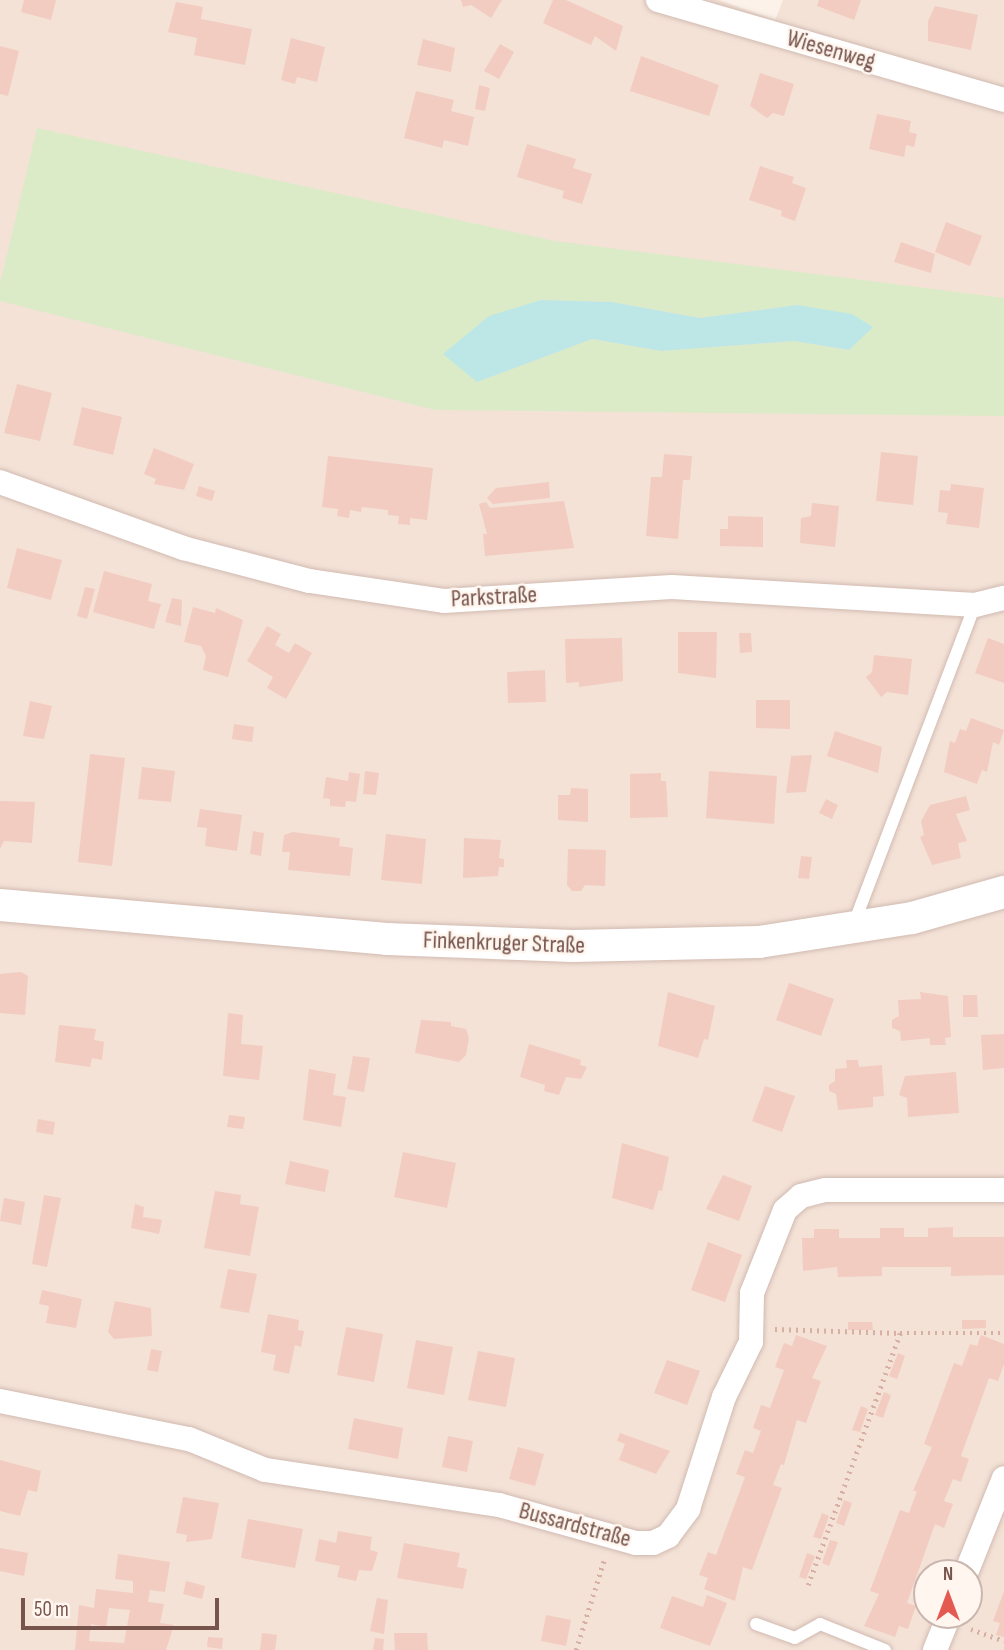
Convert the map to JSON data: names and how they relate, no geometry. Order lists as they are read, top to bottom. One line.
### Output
{"streets":{"street":["Wiesenweg","Parkstraße","Finkenkruger Straße","Bussardstraße"]},"scale_bar":"50 m","north":"top"}
